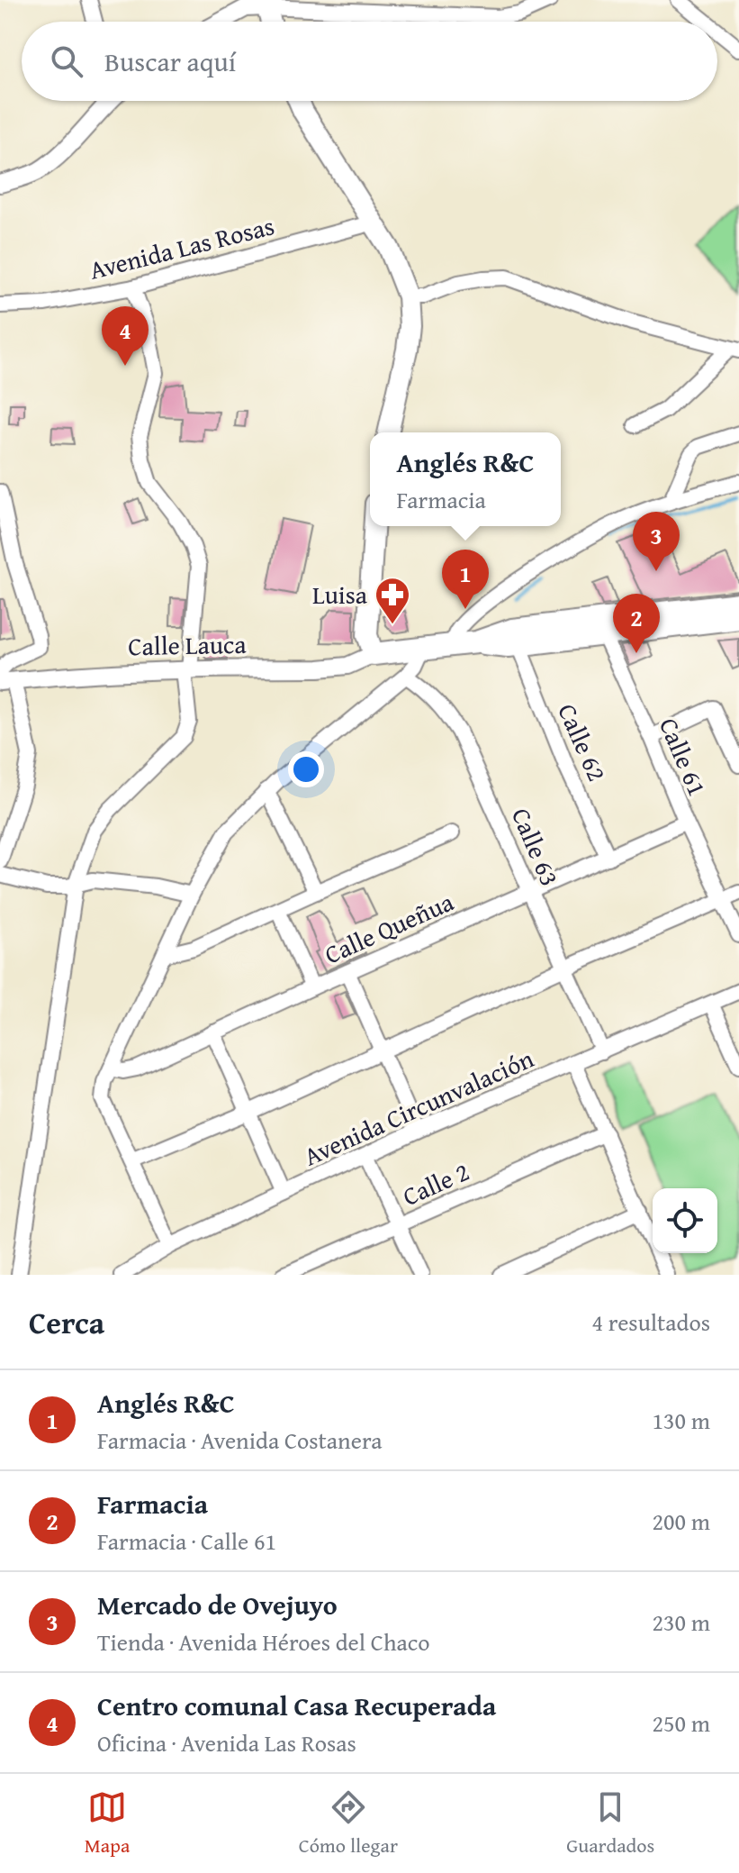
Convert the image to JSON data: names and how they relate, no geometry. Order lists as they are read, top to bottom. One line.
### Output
{"streets":{"street":["Avenida Las Rosas","Calle Lauca","Calle 62","Calle 61","Calle 63","Calle Queñua","Avenida Circunvalación","Calle 2"]},"crossings":[["Calle 62","Calle Queñua"],["Calle 61","Calle Queñua"],["Calle 63","Calle Queñua"],["Calle 63","Avenida Circunvalación"]],"places":{"pharmacy":["Luisa"]},"page":{"search":"Buscar aquí","pins":["4","3","1","2"],"popup":["Anglés R&C","Farmacia"],"heading":["Cerca","4 resultados"],"list":[{"mark":"1","name":"Anglés R&C","note":"Farmacia · Avenida Costanera","value":"130 m"},{"mark":"2","name":"Farmacia","note":"Farmacia · Calle 61","value":"200 m"},{"mark":"3","name":"Mercado de Ovejuyo","note":"Tienda · Avenida Héroes del Chaco","value":"230 m"},{"mark":"4","name":"Centro comunal Casa Recuperada","note":"Oficina · Avenida Las Rosas","value":"250 m"}],"nav":["Mapa","Cómo llegar","Guardados"]}}
